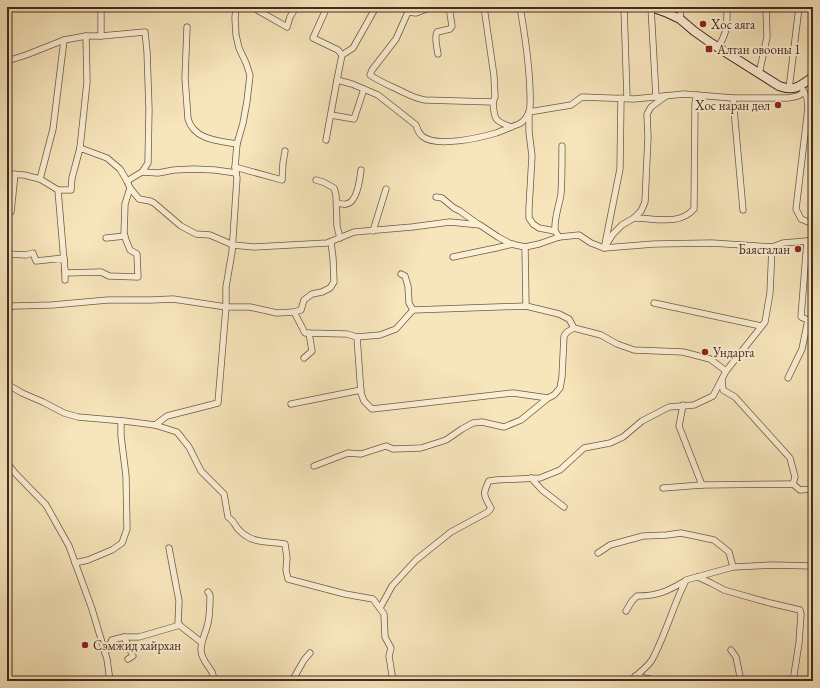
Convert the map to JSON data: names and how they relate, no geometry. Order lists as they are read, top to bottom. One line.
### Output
{"places":{"other":["Хос аяга","Хос наран дөл","Баясгалан","Ундарга","Сэмжид хайрхан"],"transit":["Алтан овооны 1"]}}
